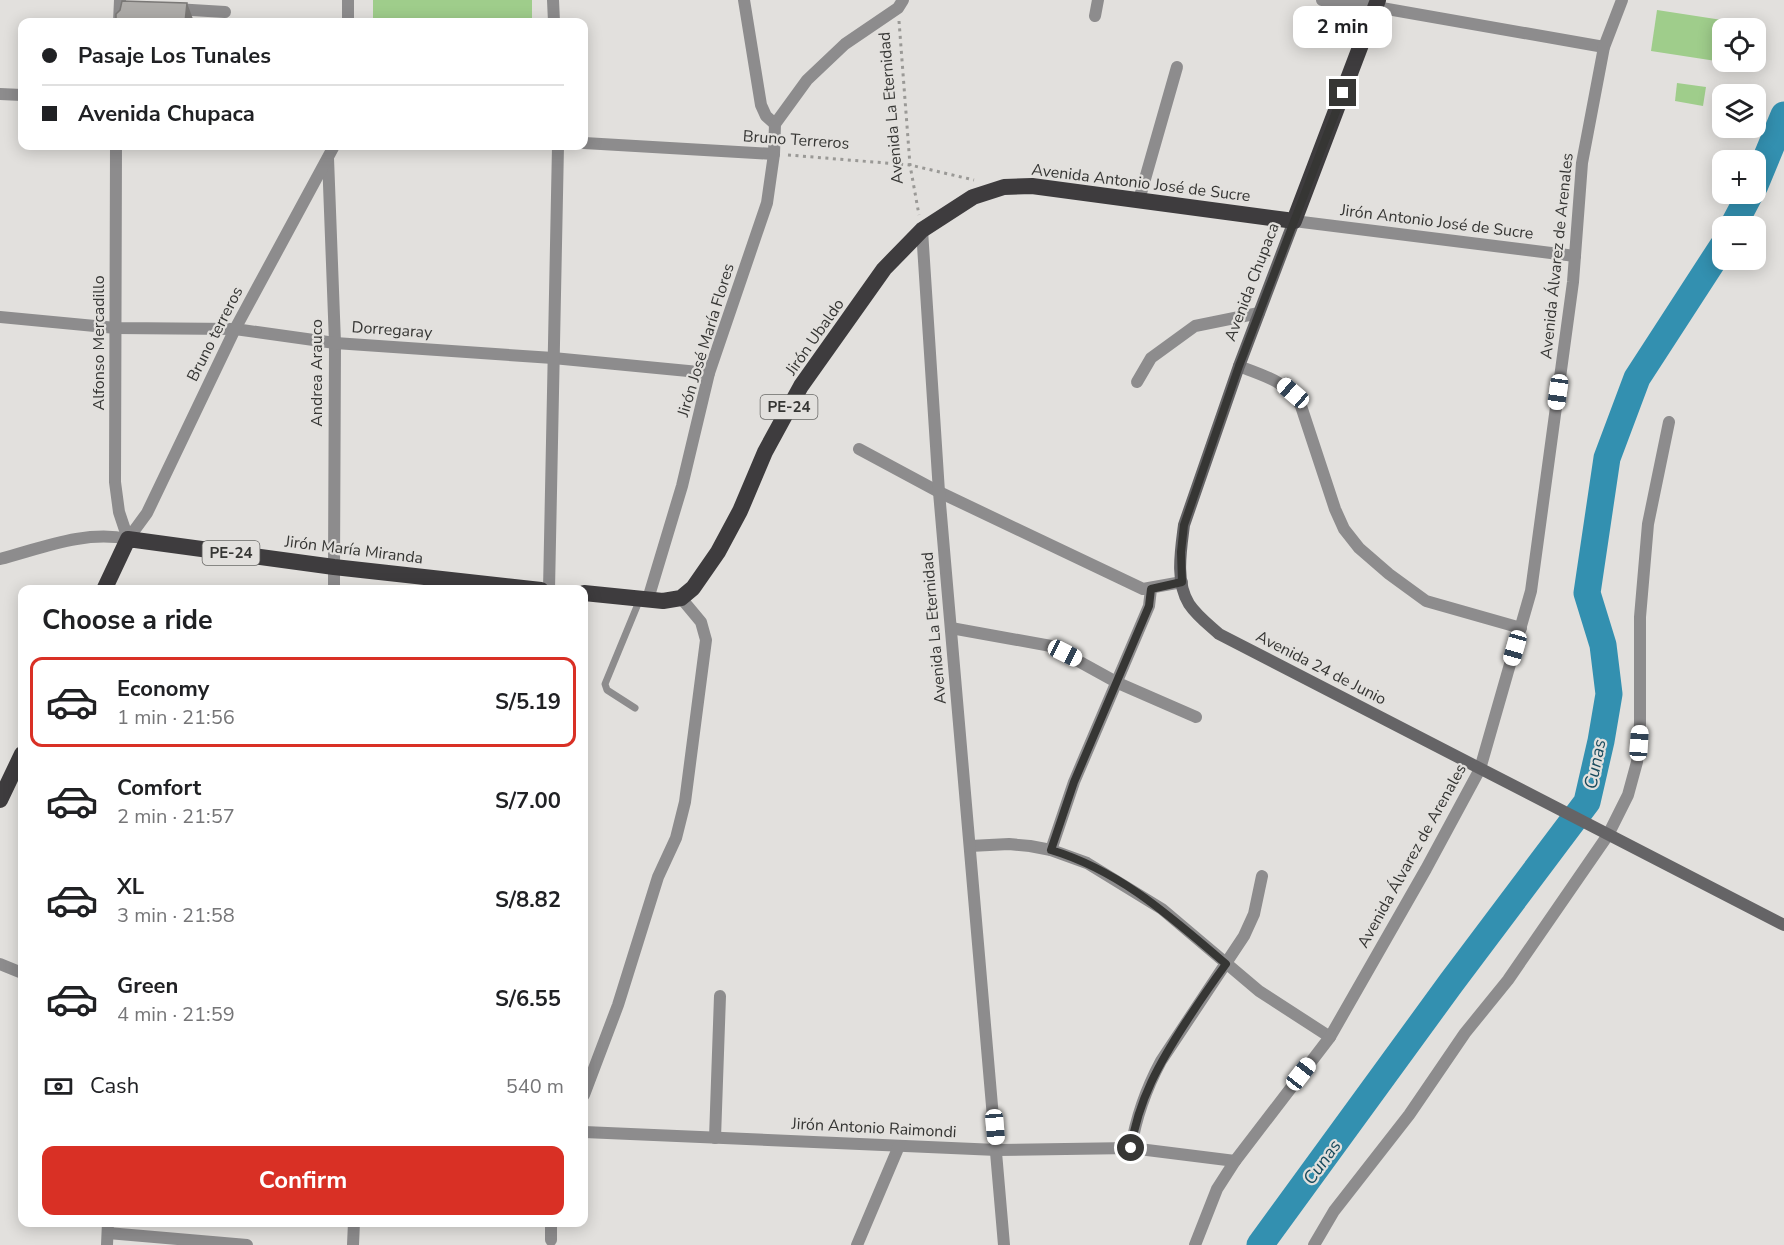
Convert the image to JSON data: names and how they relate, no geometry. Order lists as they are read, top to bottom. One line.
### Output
{"streets":{"highway":["Avenida Antonio José de Sucre","Avenida Chupaca","Jirón Ubaldo","PE-24","Jirón María Miranda"],"main road":["Avenida 24 de Junio"],"street":["Avenida La Eternidad","Bruno Terreros","Jirón Antonio José de Sucre","Avenida Álvarez de Arenales","Dorregaray","Bruno terreros","Jirón José María Flores","Alfonso Mercadillo","Andrea Arauco","Jirón Antonio Raimondi"]},"crossings":[["Avenida La Eternidad","Bruno Terreros"],["Avenida La Eternidad","Avenida Antonio José de Sucre"],["Avenida La Eternidad","Jirón Ubaldo"],["Avenida La Eternidad","Jirón Antonio Raimondi"],["Bruno Terreros","Avenida Antonio José de Sucre"],["Bruno Terreros","Jirón José María Flores"],["Avenida Antonio José de Sucre","Jirón Antonio José de Sucre"],["Avenida Antonio José de Sucre","Avenida Chupaca"],["Avenida Antonio José de Sucre","Jirón Ubaldo"],["Jirón Antonio José de Sucre","Avenida Álvarez de Arenales"],["Jirón Antonio José de Sucre","Avenida Chupaca"],["Avenida Álvarez de Arenales","Avenida 24 de Junio"],["Avenida Álvarez de Arenales","Jirón Antonio Raimondi"],["Avenida Chupaca","Avenida 24 de Junio"],["Dorregaray","Bruno terreros"],["Dorregaray","Jirón José María Flores"],["Dorregaray","Alfonso Mercadillo"],["Dorregaray","Andrea Arauco"],["Bruno terreros","Alfonso Mercadillo"],["Bruno terreros","Andrea Arauco"],["Bruno terreros","Jirón María Miranda"],["Alfonso Mercadillo","Jirón María Miranda"],["Andrea Arauco","Jirón María Miranda"]],"water":["Cunas"],"page":{"bubble":"2 min","map_buttons":["+","−"],"banner":["Pasaje Los Tunales","Avenida Chupaca"],"heading":"Choose a ride","list":[{"name":"Economy","note":"1 min · 21:56","value":"S/5.19"},{"name":"Comfort","note":"2 min · 21:57","value":"S/7.00"},{"name":"XL","note":"3 min · 21:58","value":"S/8.82"},{"name":"Green","note":"4 min · 21:59","value":"S/6.55"}],"pay":["Cash","540 m"],"buttons":"Confirm"}}
